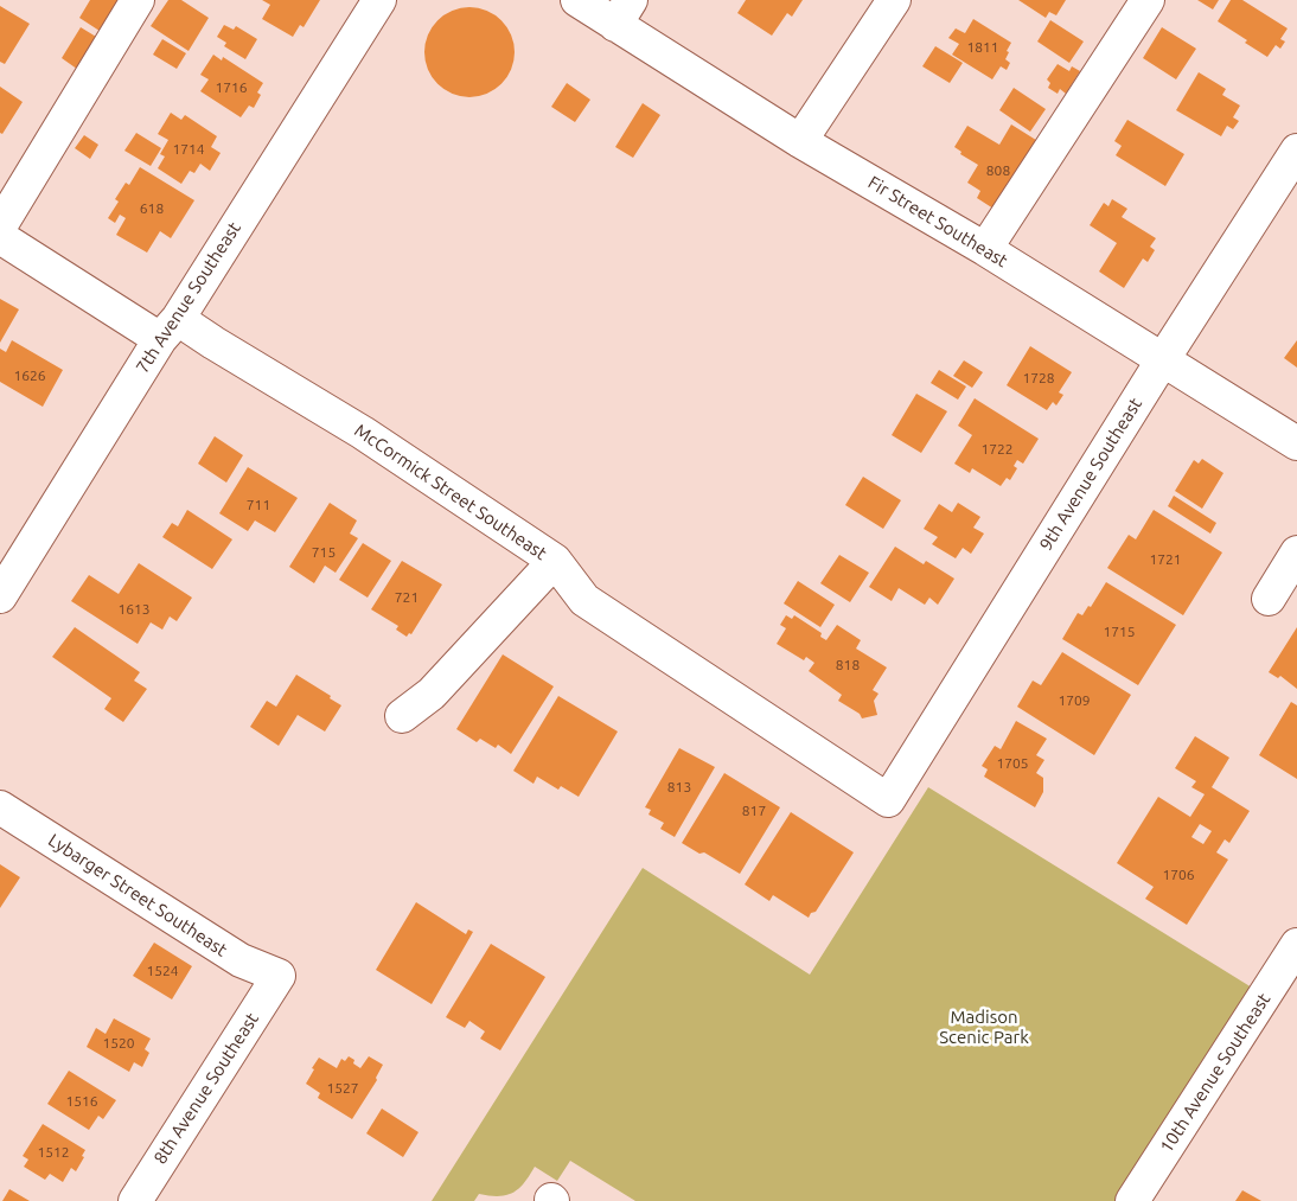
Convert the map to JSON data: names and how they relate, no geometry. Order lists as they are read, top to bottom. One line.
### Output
{"streets":{"street":["Fir Street Southeast","7th Avenue Southeast","9th Avenue Southeast","McCormick Street Southeast","Lybarger Street Southeast","10th Avenue Southeast","8th Avenue Southeast"]},"crossings":[["Fir Street Southeast","9th Avenue Southeast"],["7th Avenue Southeast","McCormick Street Southeast"],["9th Avenue Southeast","McCormick Street Southeast"],["Lybarger Street Southeast","8th Avenue Southeast"]],"parks":["Madison Scenic Park"],"house_numbers":["1811","1716","1714","808","618","1626","1728","1722","711","715","1721","721","1613","1715","818","1709","1705","813","817","1706","1524","1520","1527","1516","1512"]}
